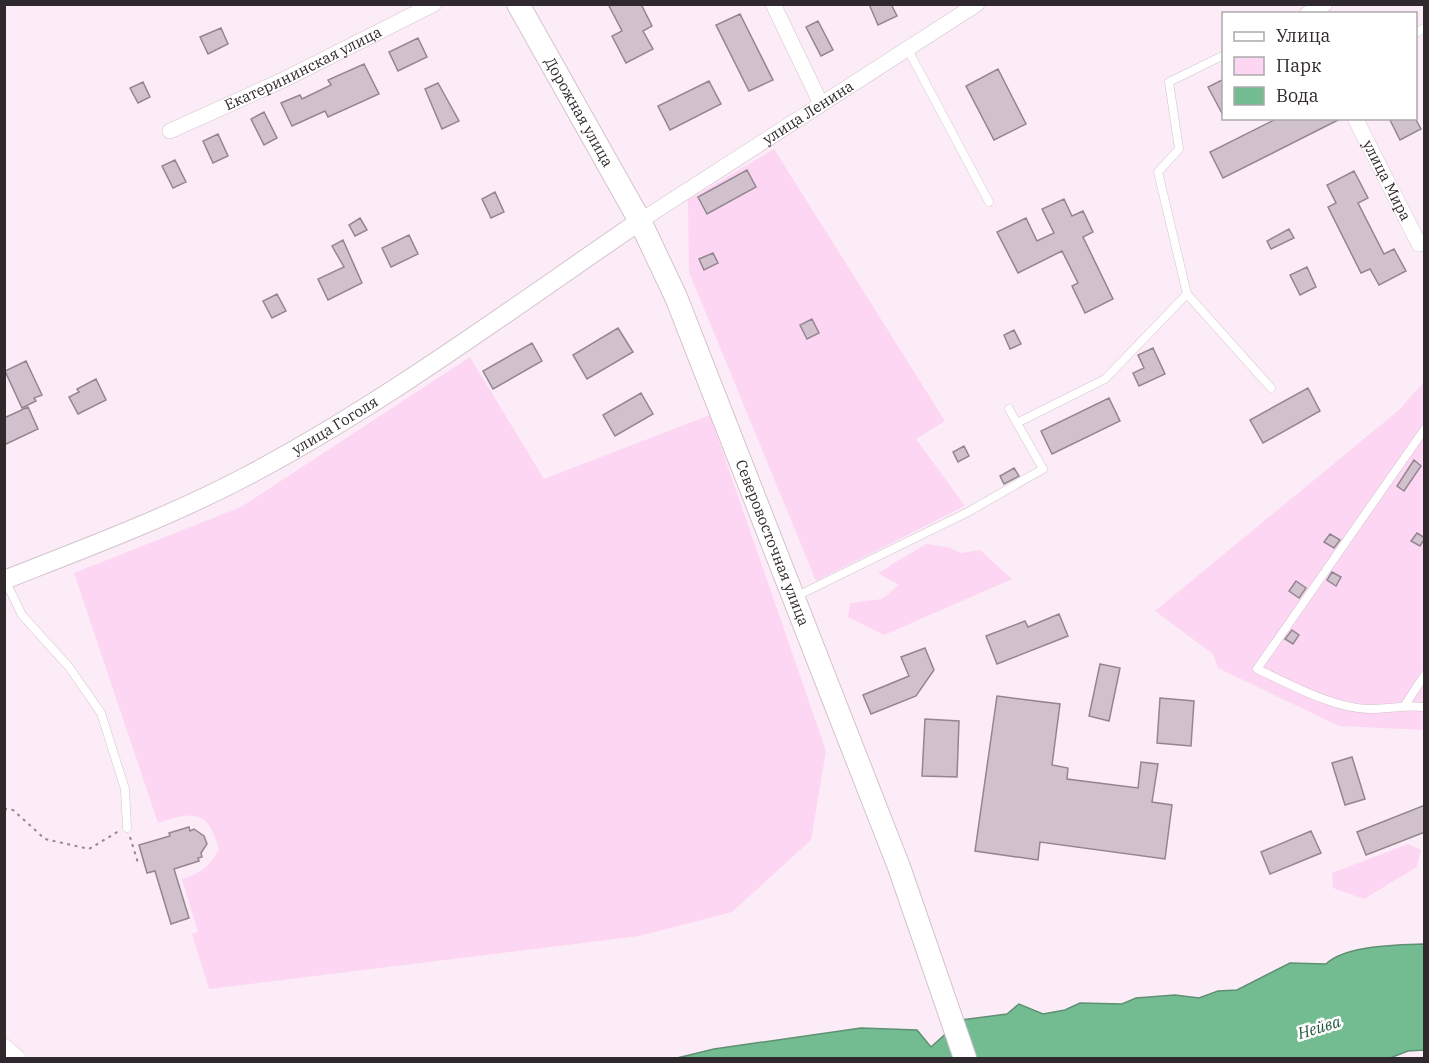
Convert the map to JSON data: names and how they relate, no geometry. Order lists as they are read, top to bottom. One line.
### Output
{"streets":{"main road":["Дорожная улица","Северовосточная улица"],"street":["Екатерининская улица","улица Ленина","улица Мира","улица Гоголя"]},"crossings":[["улица Ленина","Дорожная улица"],["улица Ленина","улица Гоголя"],["улица Ленина","Северовосточная улица"],["Дорожная улица","улица Гоголя"],["Дорожная улица","Северовосточная улица"],["улица Гоголя","Северовосточная улица"]],"water":["Нейва"],"legend":["Улица","Парк","Вода"]}
